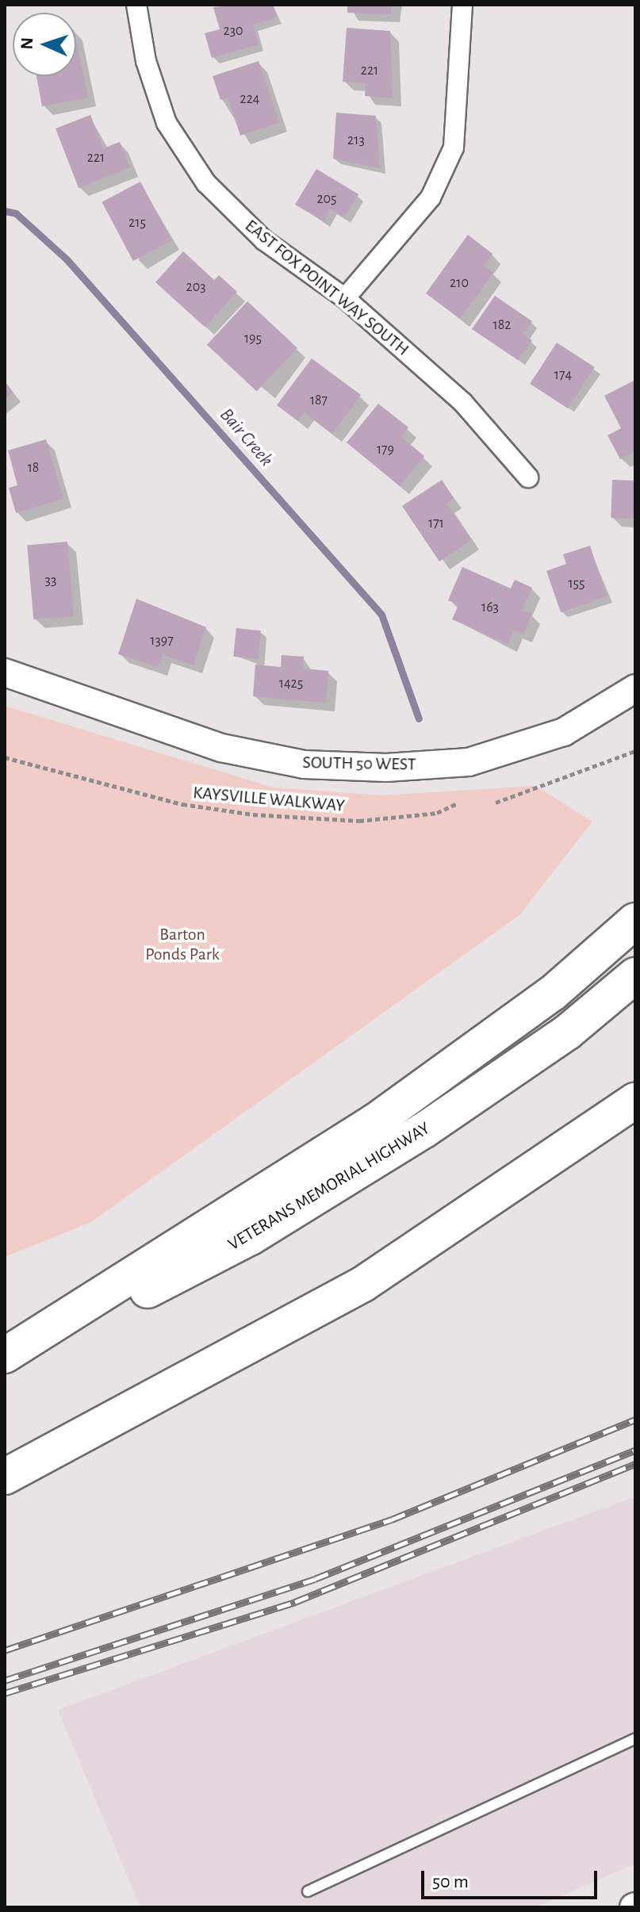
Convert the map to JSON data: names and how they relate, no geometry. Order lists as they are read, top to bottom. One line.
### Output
{"streets":{"highway":["VETERANS MEMORIAL HIGHWAY"],"street":["EAST FOX POINT WAY SOUTH","SOUTH 50 WEST"],"path":["KAYSVILLE WALKWAY"]},"water":["Bair Creek"],"parks":["Barton Ponds Park"],"house_numbers":["230","221","224","213","221","205","215","210","203","182","195","174","187","179","18","171","33","155","163","1397","1425"],"scale_bar":"50 m","north":"left"}
